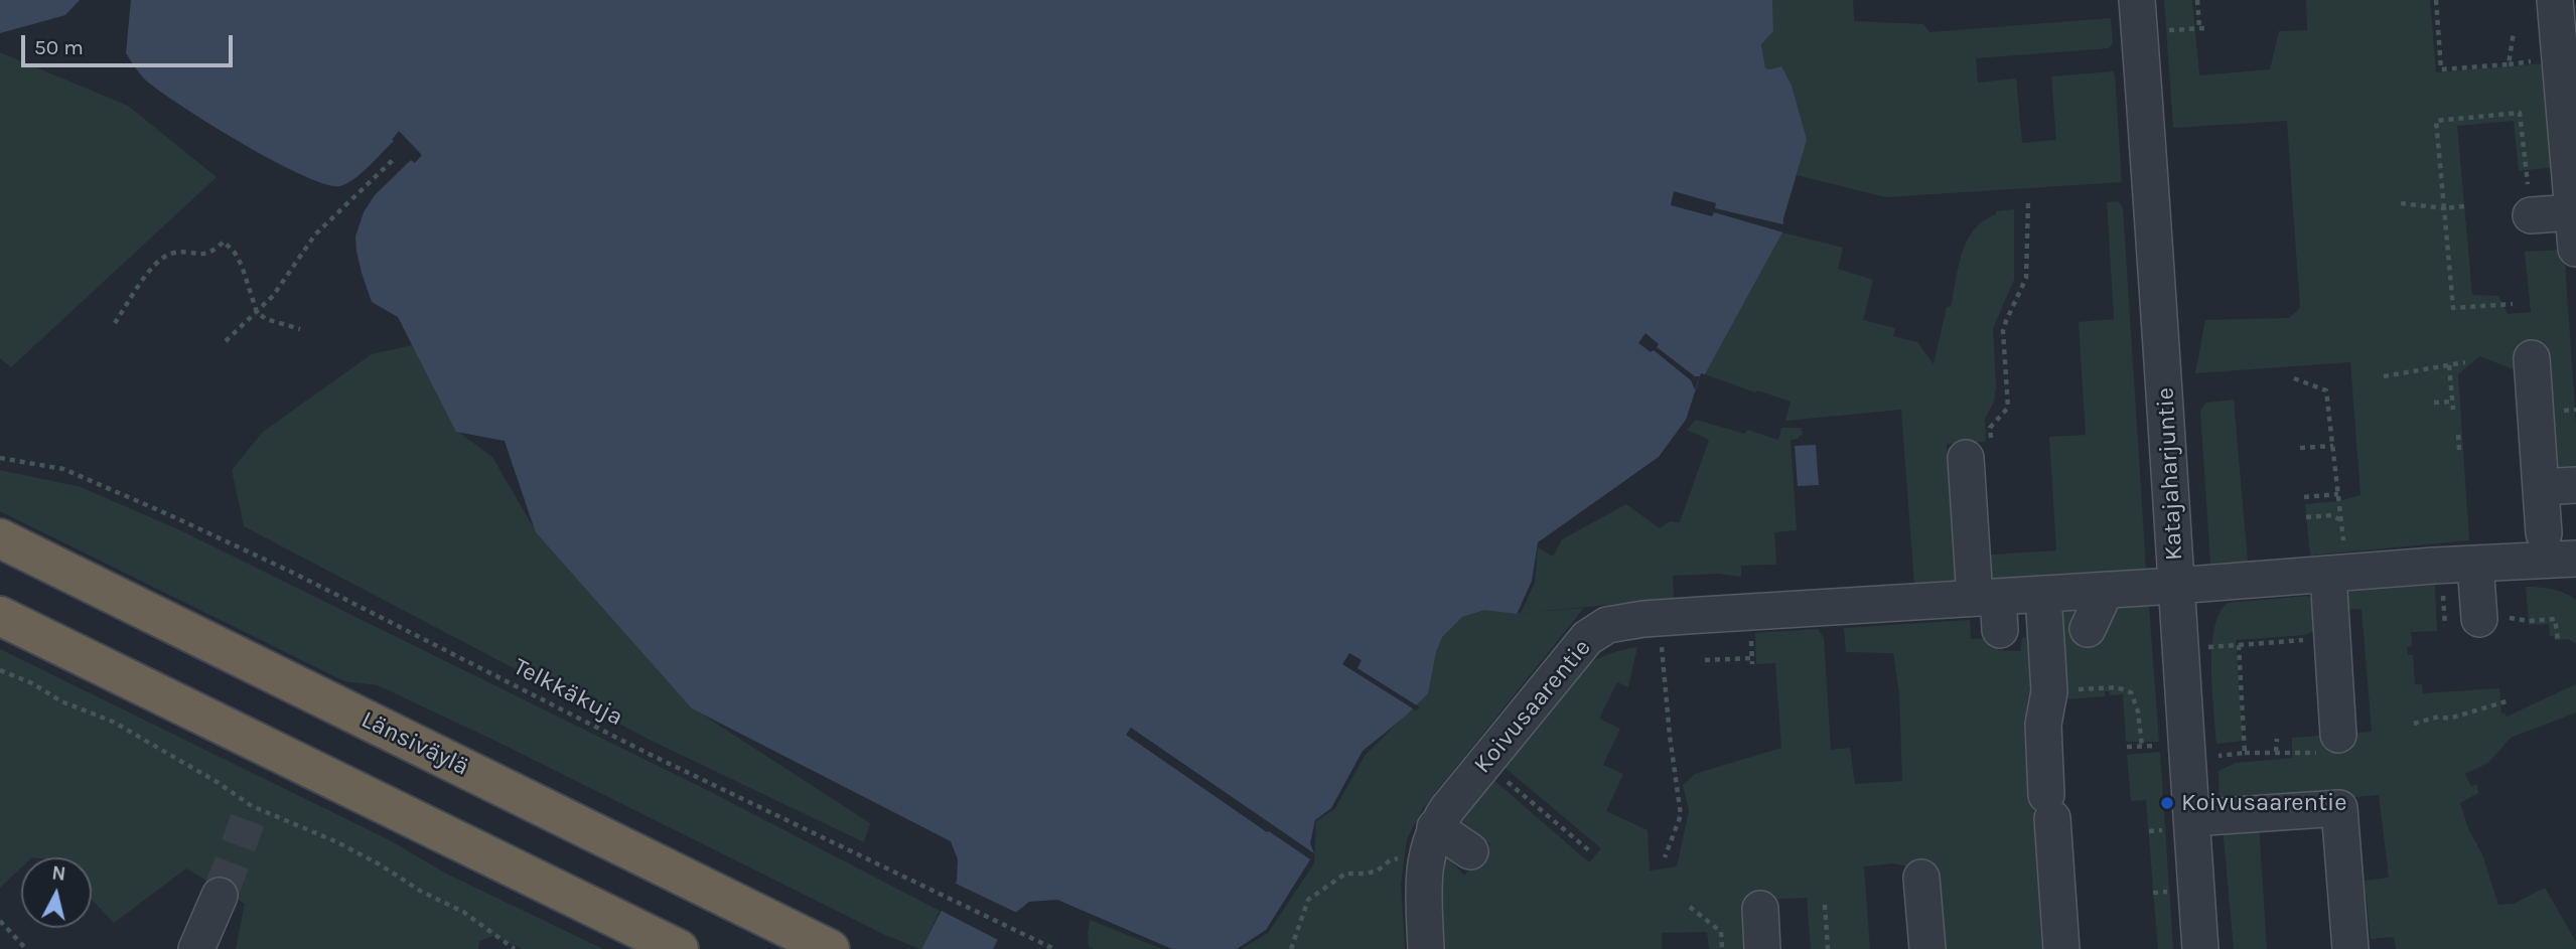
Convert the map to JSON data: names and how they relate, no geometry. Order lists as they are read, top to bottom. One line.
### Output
{"streets":{"highway":["Länsiväylä"],"street":["Katajaharjuntie","Koivusaarentie"],"path":["Telkkäkuja"]},"crossings":[["Katajaharjuntie","Koivusaarentie"]],"places":["Koivusaarentie"],"scale_bar":"50 m","north":"top"}
